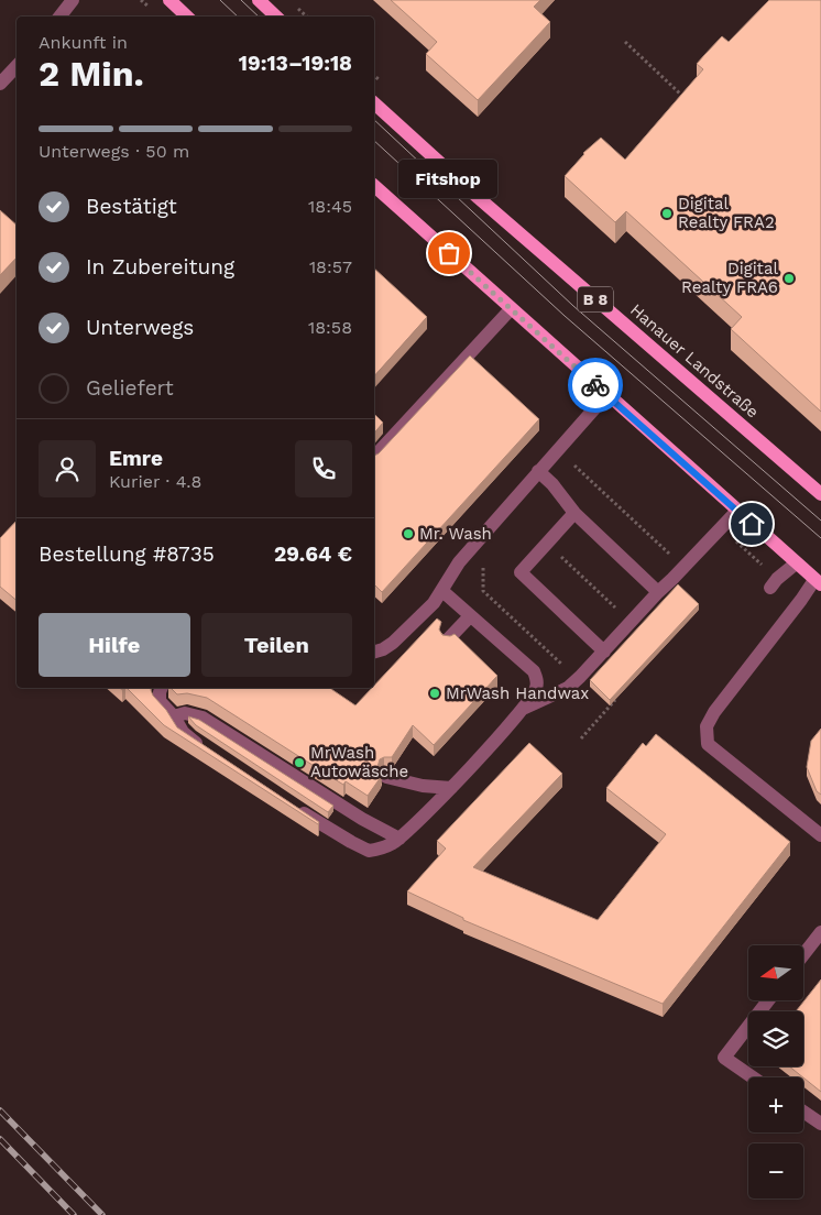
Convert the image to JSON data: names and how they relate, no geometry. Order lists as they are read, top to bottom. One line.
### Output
{"streets":{"main road":["B 8","Hanauer Landstraße"]},"places":["Digital Realty FRA2","Fitshop","Digital Realty FRA6","Mr. Wash","MrWash Handwax","MrWash Autowäsche"],"north":"left","page":{"heading":["2 Min.","Ankunft in","19:13–19:18"],"panel":["Emre","Kurier · 4.8","Bestellung #8735","29.64 €"],"bar":"Unterwegs · 50 m","bubble":"Fitshop","list":[["Bestätigt","18:45"],["In Zubereitung","18:57"],["Unterwegs","18:58"],"Geliefert"],"buttons":["Hilfe","Teilen"],"map_buttons":["+","−"]}}
